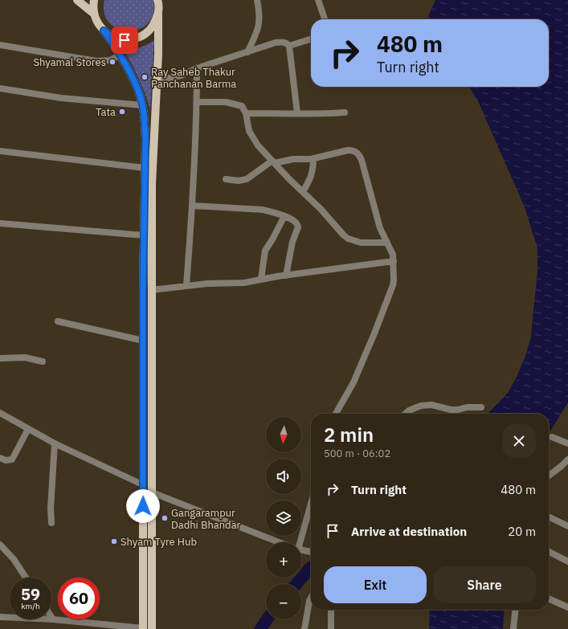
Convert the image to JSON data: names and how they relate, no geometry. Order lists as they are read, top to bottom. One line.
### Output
{"places":["Shyamal Stores","Ray Saheb Thakur Panchanan Barma","Tata","Gangarampur Dadhi Bhandar","Shyam Tyre Hub"],"north":"bottom","page":{"turn":["480 m","Turn right"],"heading":["2 min","500 m · 06:02"],"map_buttons":["+","−"],"list":[{"name":"Turn right","value":"480 m"},{"name":"Arrive at destination","value":"20 m"}],"buttons":["Exit","Share"],"speed":"59 km/h","limit":"60"}}
